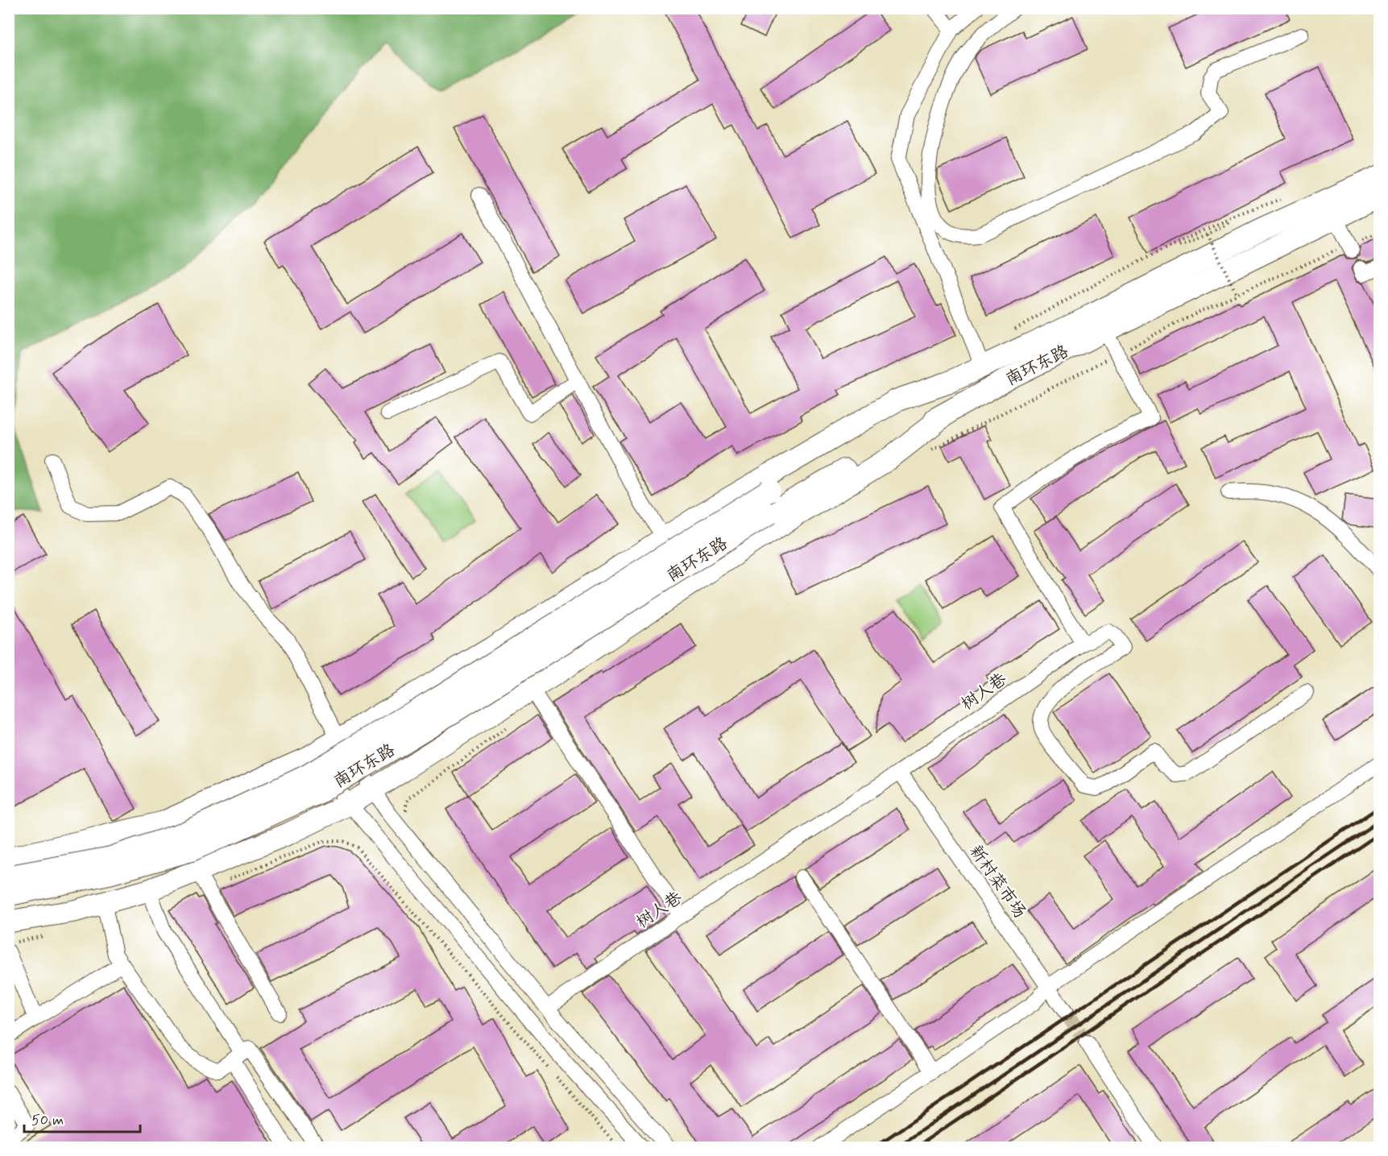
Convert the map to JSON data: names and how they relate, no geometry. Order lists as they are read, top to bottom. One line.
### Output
{"streets":{"highway":["南环东路"],"street":["树人巷","新村菜市场"]},"crossings":[["树人巷","新村菜市场"]],"scale_bar":"50 m"}
